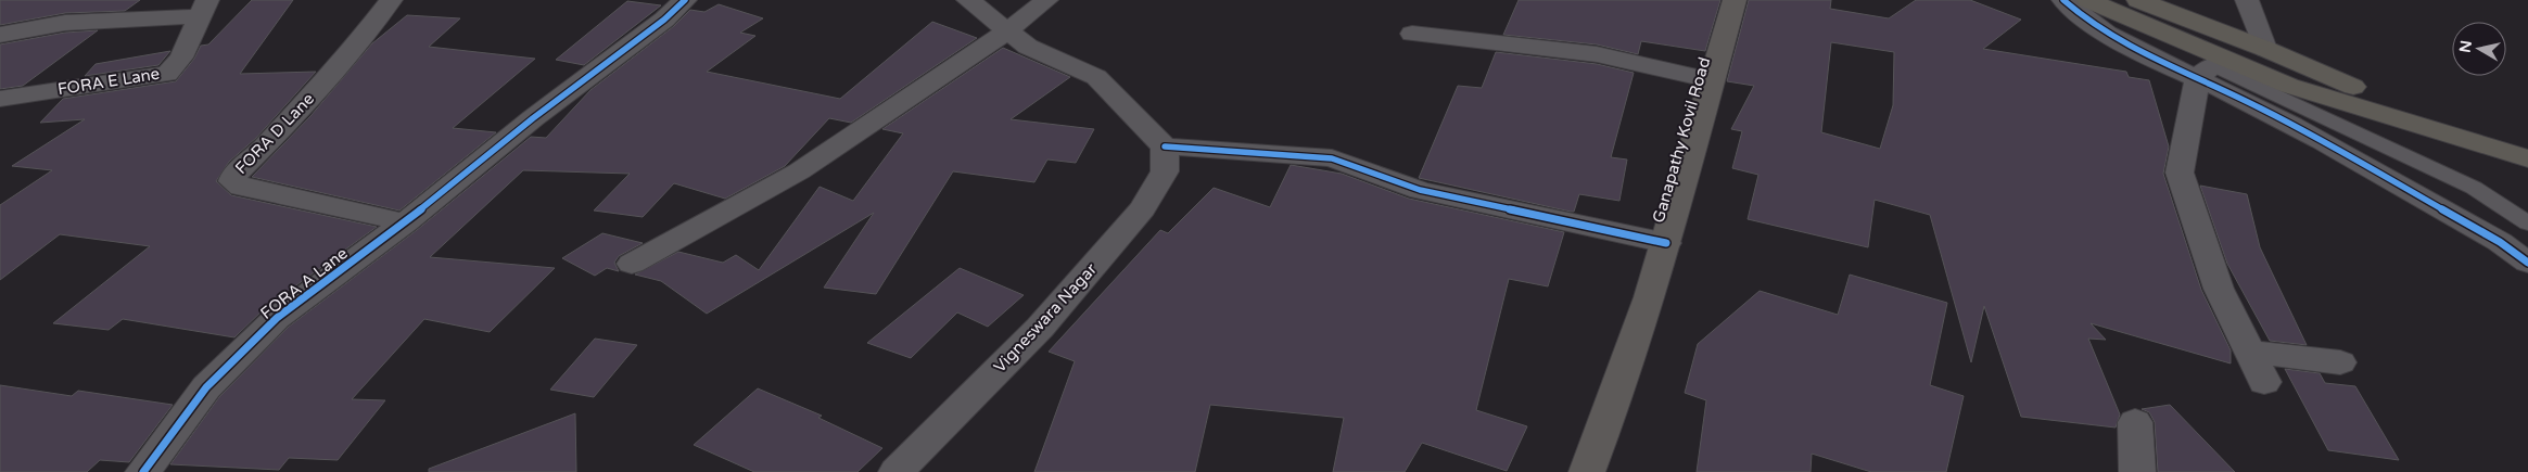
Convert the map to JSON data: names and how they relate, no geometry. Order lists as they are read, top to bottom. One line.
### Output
{"streets":{"main road":["Ganapathy Kovil Road"],"street":["FORA E Lane","FORA D Lane","FORA A Lane","Vigneswara Nagar"]},"crossings":[["FORA D Lane","FORA A Lane"]],"north":"left"}
